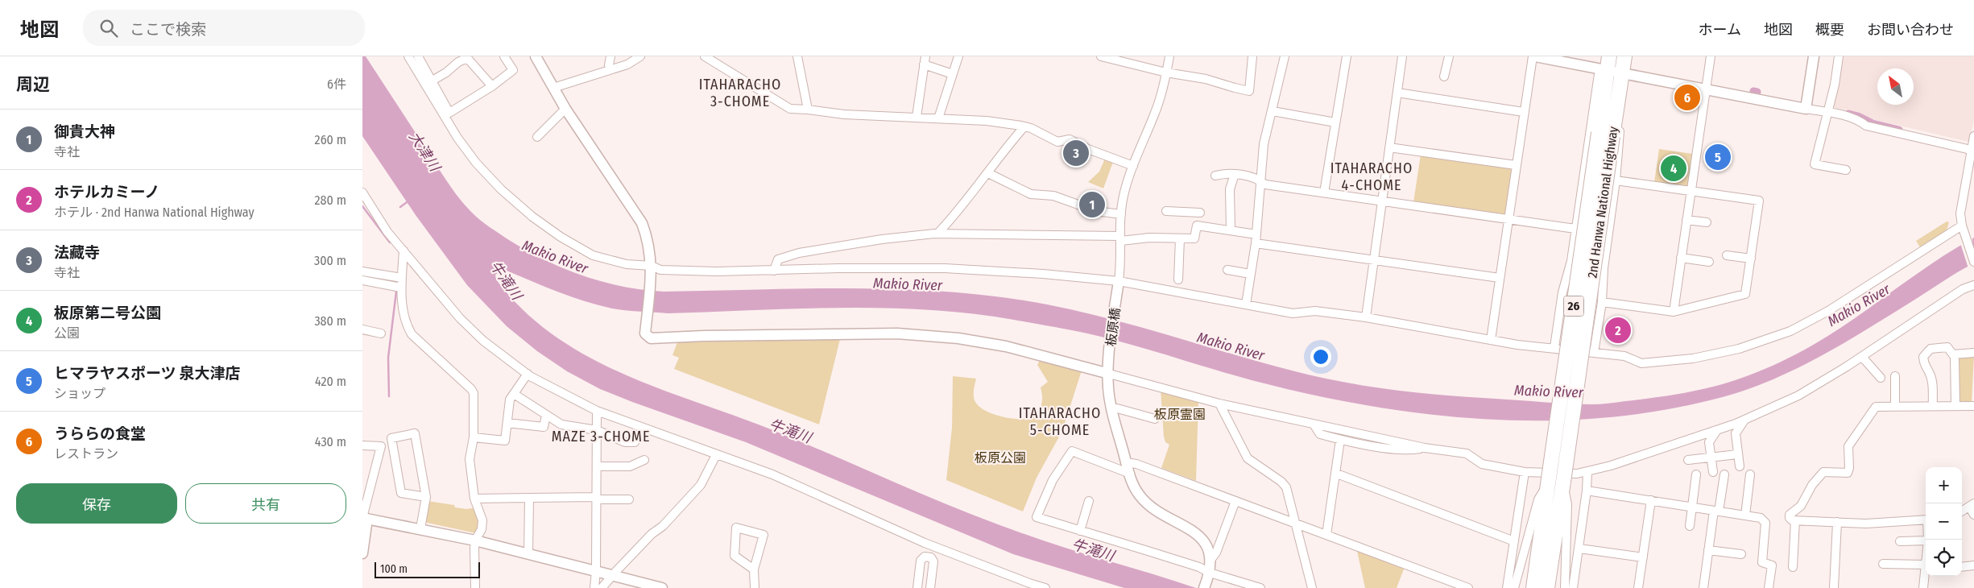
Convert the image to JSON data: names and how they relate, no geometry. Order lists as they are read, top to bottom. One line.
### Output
{"streets":{"highway":["2nd Hanwa National Highway","26"],"street":["板原橋"]},"districts":["ITAHARACHO 3-CHOME","ITAHARACHO 4-CHOME","ITAHARACHO 5-CHOME","MAZE 3-CHOME"],"water":["大津川","Makio River","牛滝川"],"parks":["板原霊園","板原公園"],"scale_bar":"100 m","north":"top left","page":{"header":"地図","search":"ここで検索","nav":["ホーム","地図","概要","お問い合わせ"],"heading":["周辺","6件"],"pins":["6","3","5","4","1","2"],"list":[{"mark":"1","name":"御貴大神","note":"寺社","value":"260 m"},{"mark":"2","name":"ホテルカミーノ","note":"ホテル · 2nd Hanwa National Highway","value":"280 m"},{"mark":"3","name":"法藏寺","note":"寺社","value":"300 m"},{"mark":"4","name":"板原第二号公園","note":"公園","value":"380 m"},{"mark":"5","name":"ヒマラヤスポーツ 泉大津店","note":"ショップ","value":"420 m"},{"mark":"6","name":"うららの食堂","note":"レストラン","value":"430 m"}],"map_buttons":["+","−"],"buttons":["保存","共有"],"scale":"100 m"}}
